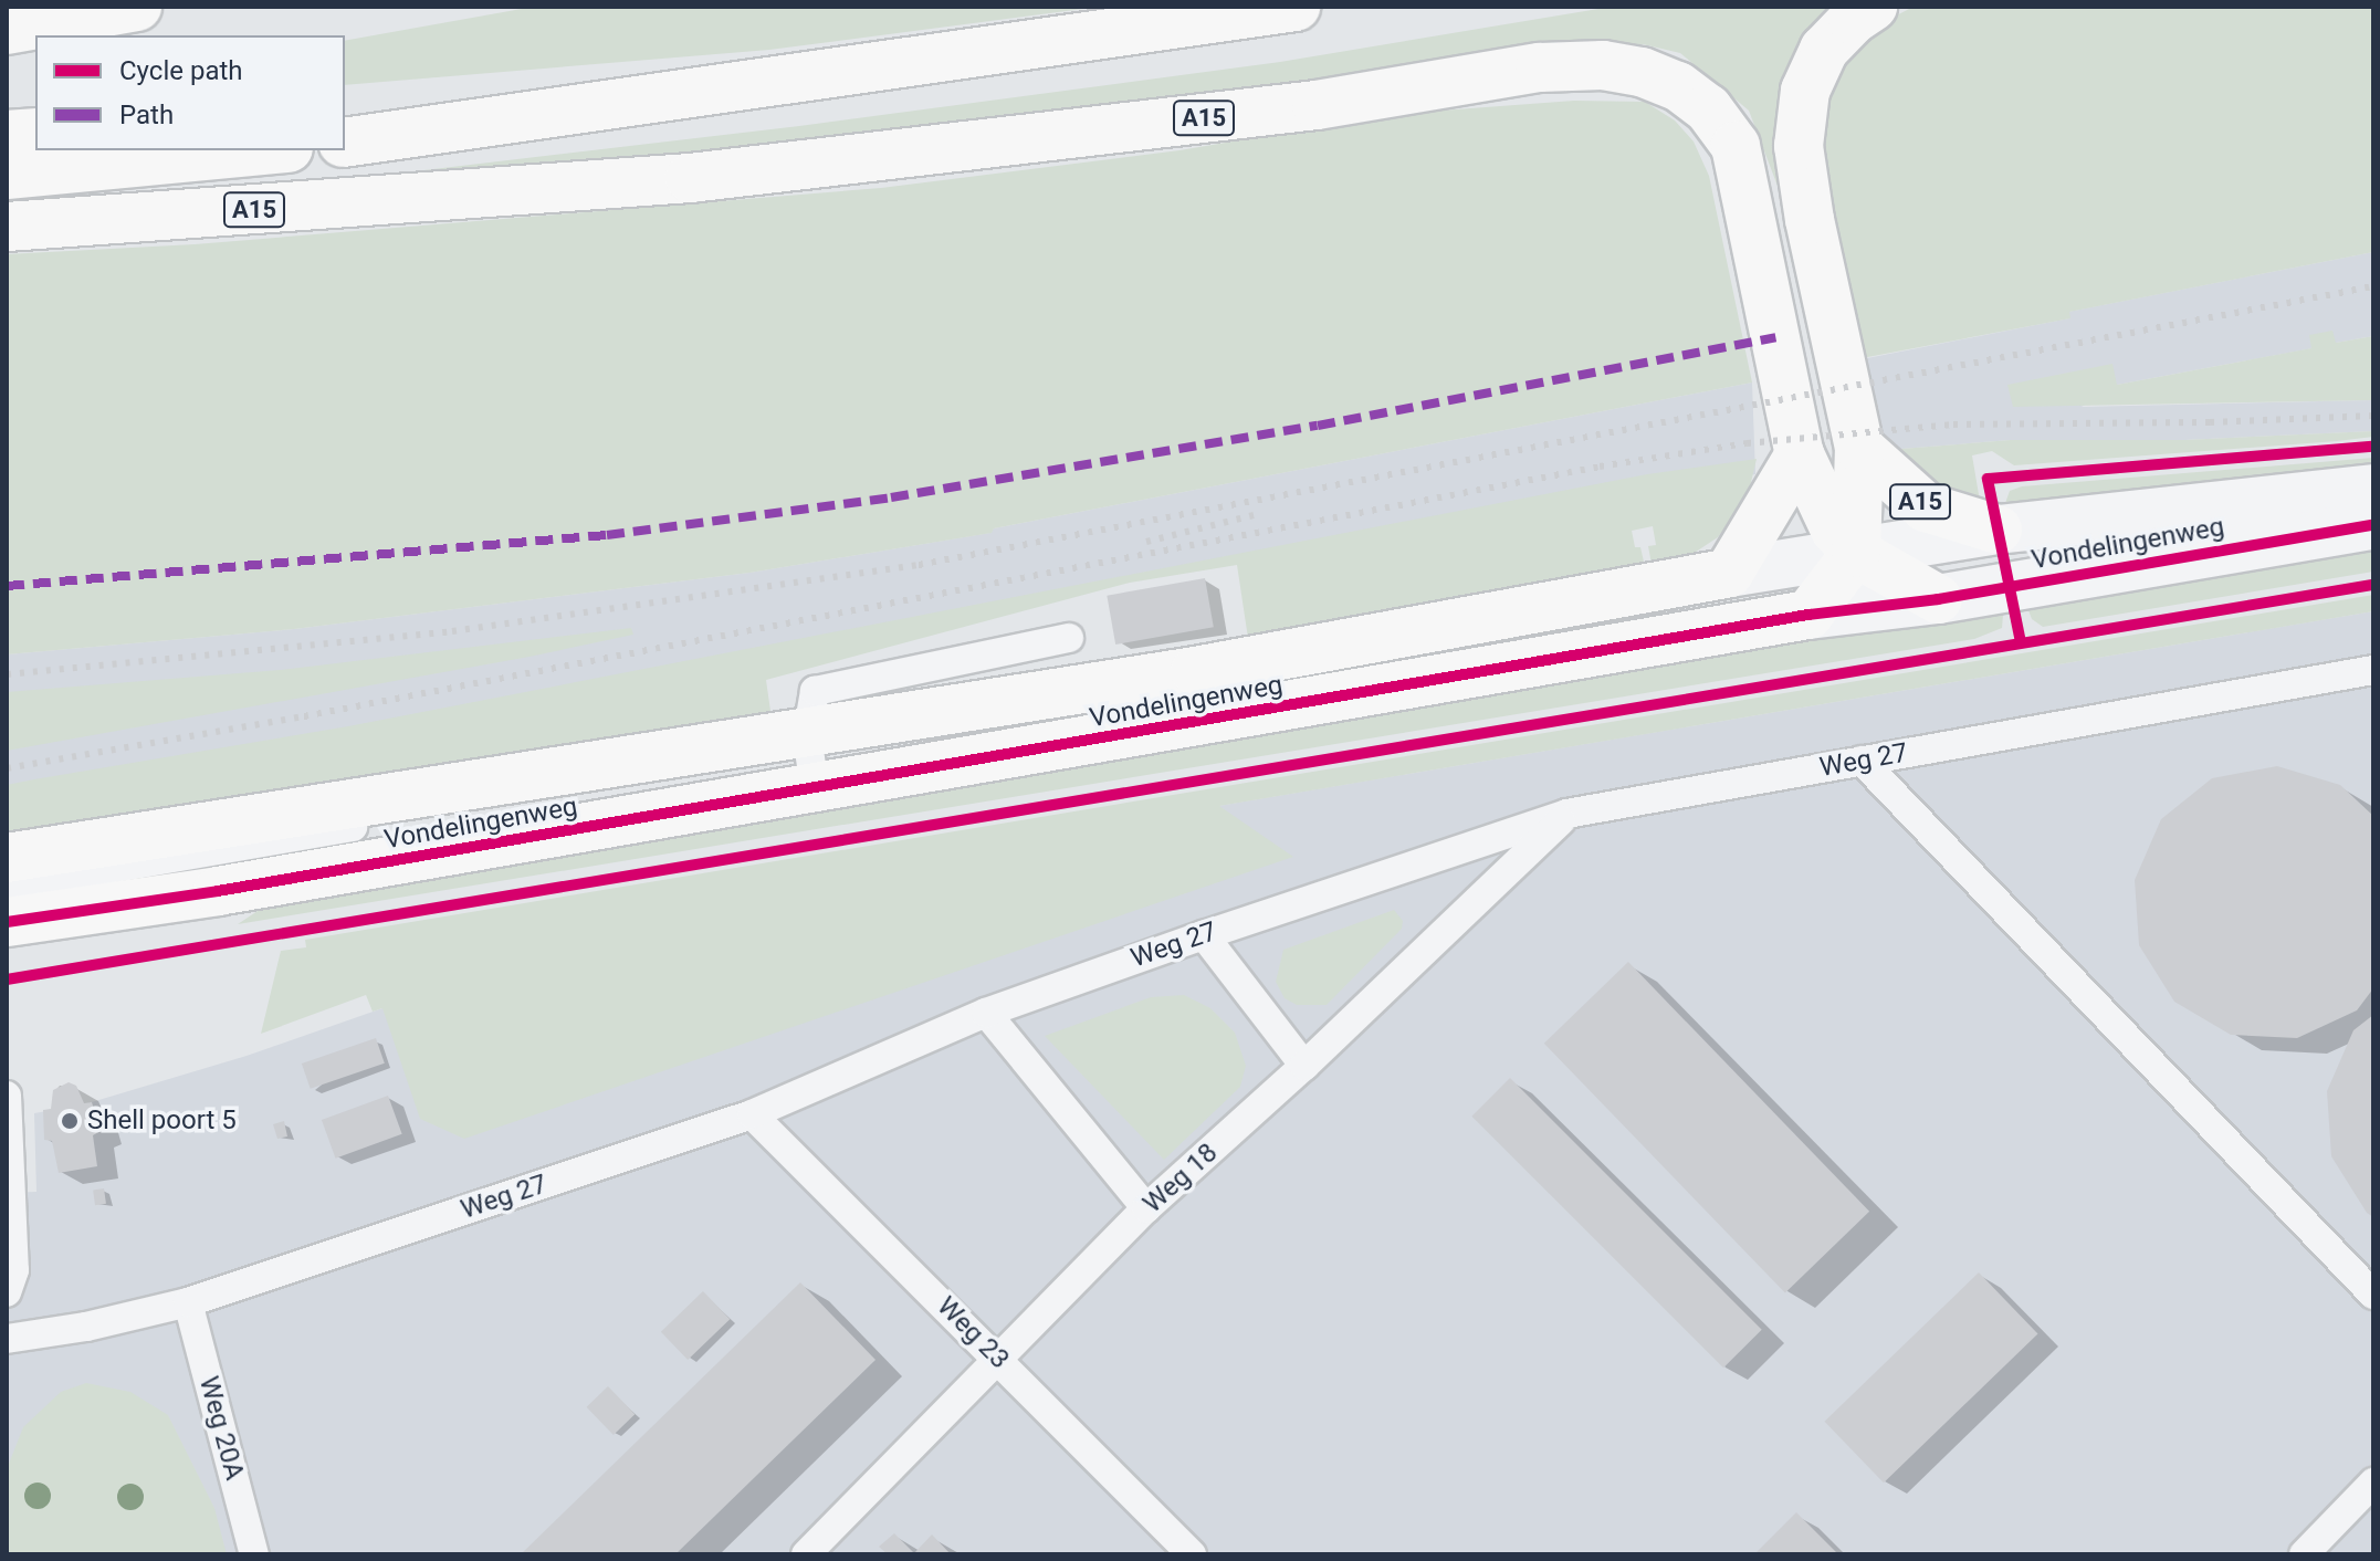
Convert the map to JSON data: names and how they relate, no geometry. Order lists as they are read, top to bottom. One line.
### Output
{"streets":{"main road":["A15","Vondelingenweg"],"lane":["Weg 27","Weg 18","Weg 23","Weg 20A"]},"crossings":[["A15","Vondelingenweg"],["Weg 27","Weg 18"],["Weg 27","Weg 23"],["Weg 27","Weg 20A"],["Weg 18","Weg 23"]],"places":["Shell poort 5"],"legend":["Cycle path","Path"]}
